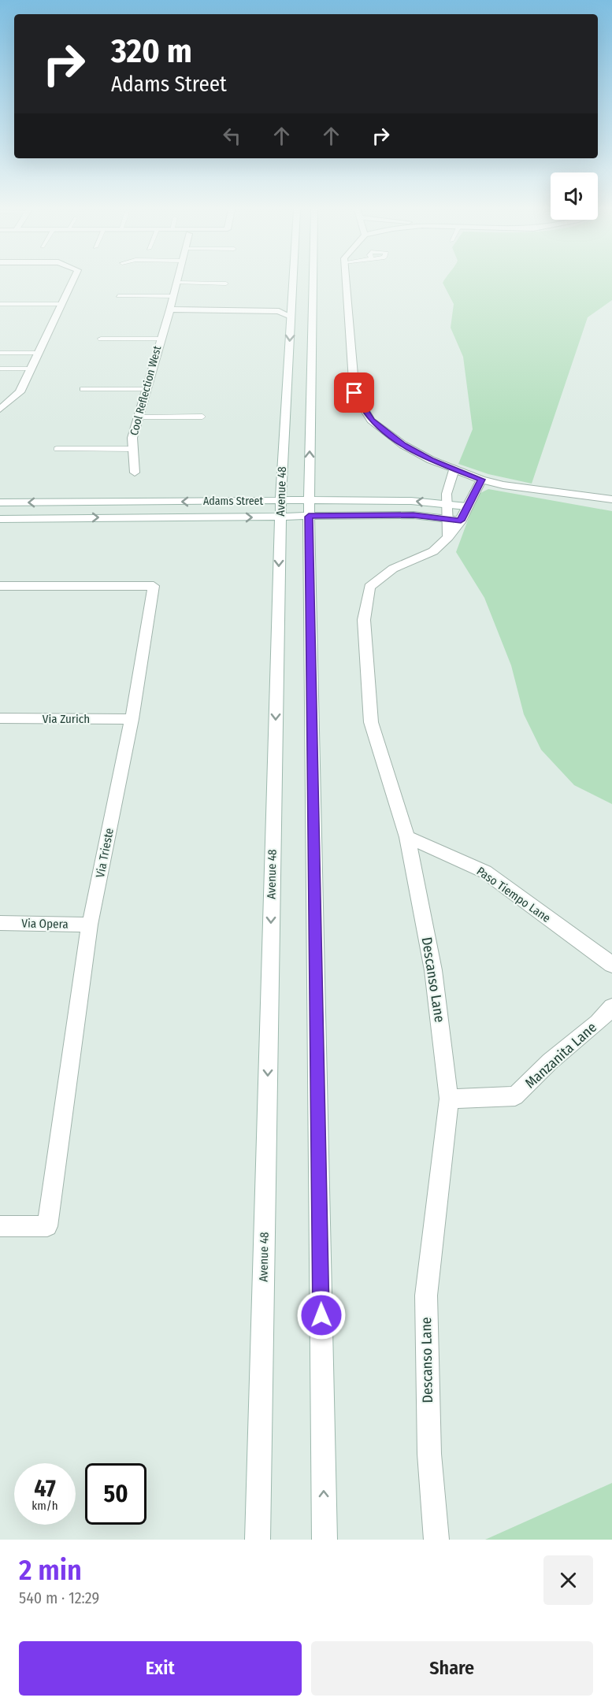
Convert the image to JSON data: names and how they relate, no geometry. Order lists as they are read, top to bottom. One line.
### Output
{"streets":{"street":["Cool Reflection West","Avenue 48","Adams Street","Via Zurich","Via Trieste","Paso Tiempo Lane","Via Opera","Descanso Lane","Manzanita Lane"]},"crossings":[["Avenue 48","Adams Street"],["Adams Street","Descanso Lane"],["Via Zurich","Via Trieste"],["Via Trieste","Via Opera"],["Paso Tiempo Lane","Descanso Lane"],["Descanso Lane","Manzanita Lane"]],"page":{"turn":["320 m","Adams Street"],"speed":"47 km/h","limit":"50","heading":["2 min","540 m · 12:29"],"buttons":["Exit","Share"]}}
